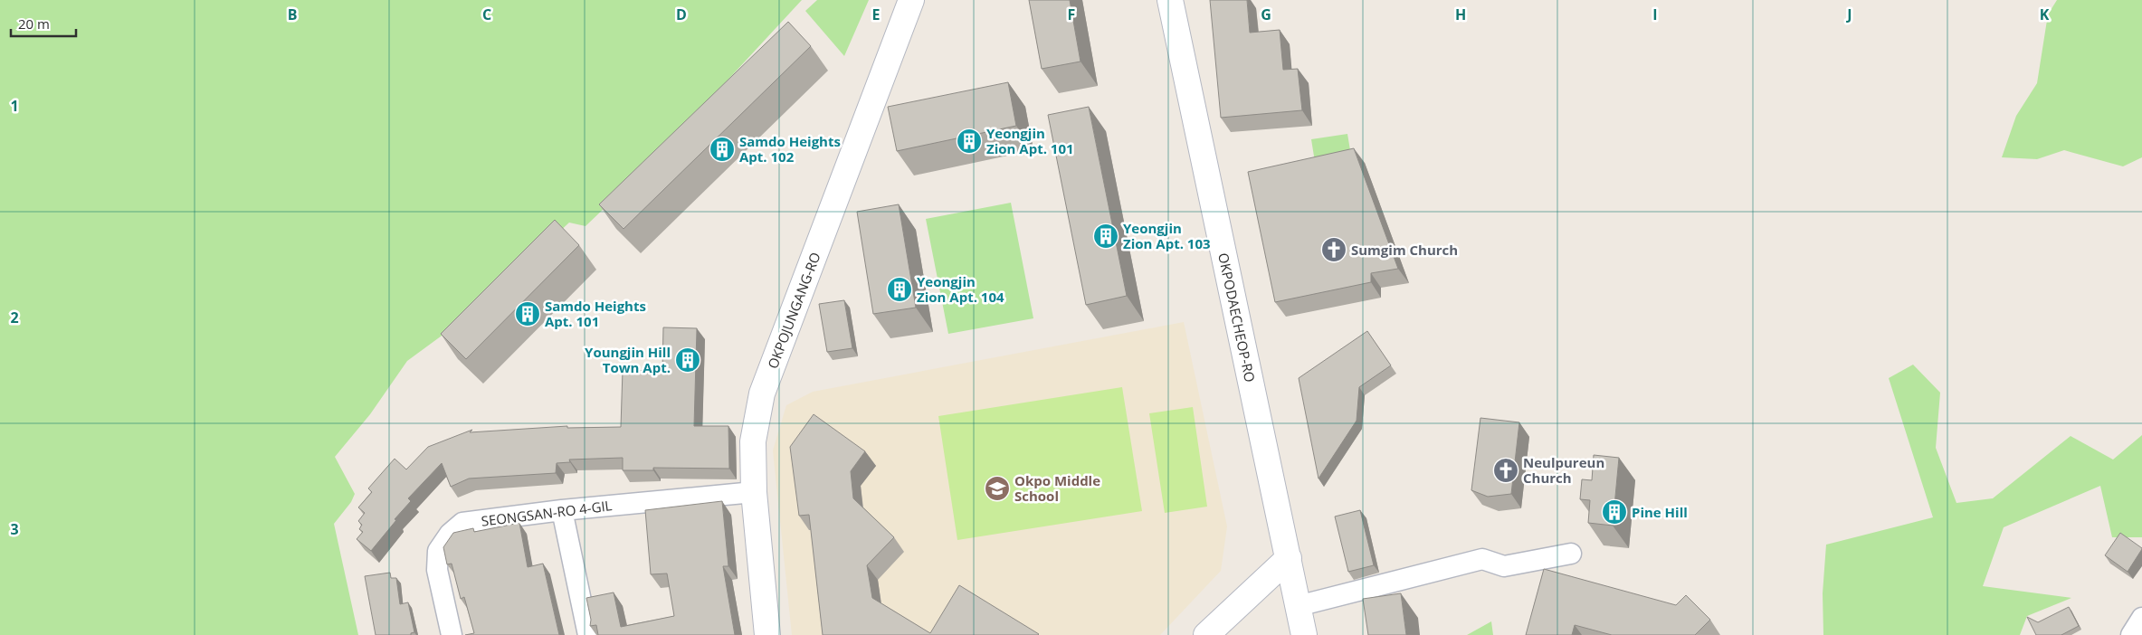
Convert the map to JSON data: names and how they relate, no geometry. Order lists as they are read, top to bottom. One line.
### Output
{"streets":{"street":["OKPOJUNGANG-RO","OKPODAECHEOP-RO","SEONGSAN-RO 4-GIL"]},"crossings":[["OKPOJUNGANG-RO","SEONGSAN-RO 4-GIL"]],"places":{"building":["Yeongjin Zion Apt. 101","Samdo Heights Apt. 102","Yeongjin Zion Apt. 103","Yeongjin Zion Apt. 104","Samdo Heights Apt. 101","Youngjin Hill Town Apt.","Pine Hill"],"church":["Sumgim Church","Neulpureun Church"],"school or university":["Okpo Middle School"]},"scale_bar":"20 m","grid":{"columns":["B","C","D","E","F","G","H","I","J","K"],"rows":["1","2","3"]}}
